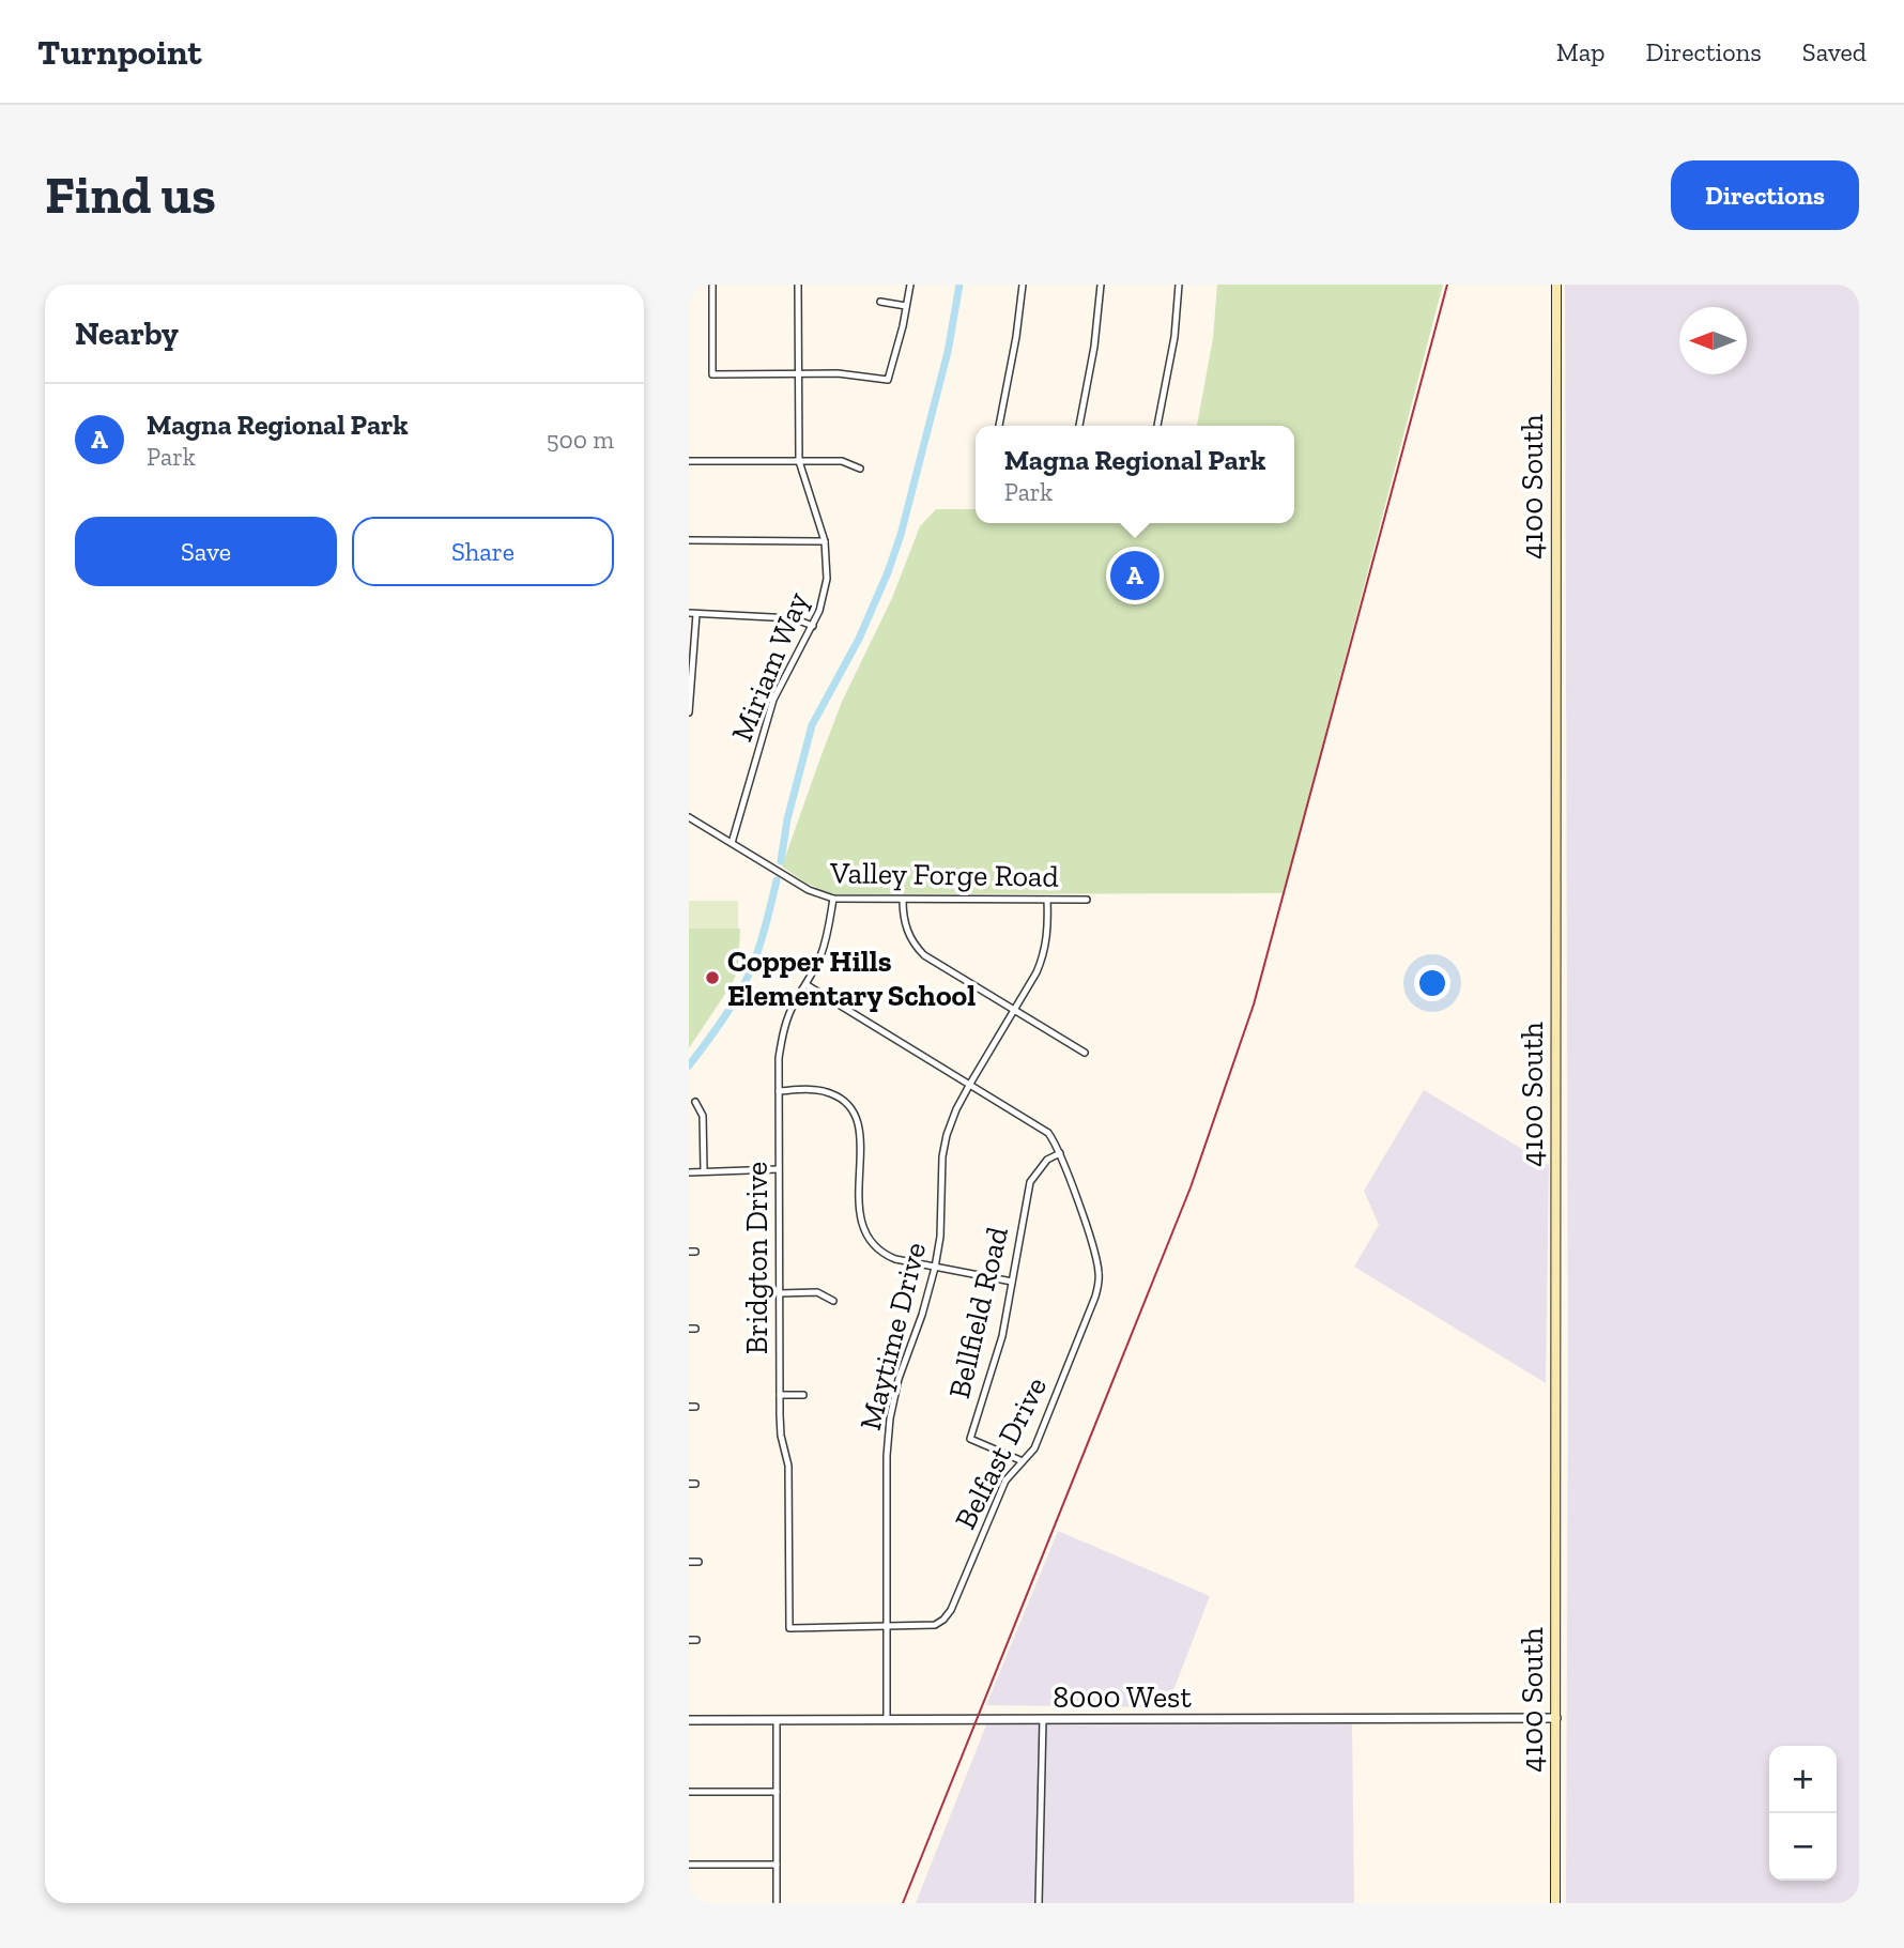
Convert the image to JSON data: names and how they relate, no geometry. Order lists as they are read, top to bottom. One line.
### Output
{"streets":{"main road":["4100 South"],"street":["Miriam Way","Valley Forge Road","Bridgton Drive","Bellfield Road","Maytime Drive","Belfast Drive","8000 West"]},"crossings":[["4100 South","8000 West"],["Miriam Way","Valley Forge Road"],["Valley Forge Road","Bridgton Drive"],["Valley Forge Road","Maytime Drive"],["Bridgton Drive","Belfast Drive"],["Bellfield Road","Belfast Drive"],["Maytime Drive","Belfast Drive"],["Maytime Drive","8000 West"]],"places":["Copper Hills Elementary School"],"north":"left","page":{"header":"Turnpoint","nav":["Map","Directions","Saved"],"buttons":["Directions",["Save","Share"]],"title":"Find us","heading":"Nearby","list":[{"mark":"A","name":"Magna Regional Park","note":"Park","value":"500 m"}],"popup":["Magna Regional Park","Park"],"pins":"A","map_buttons":["+","−"]}}
